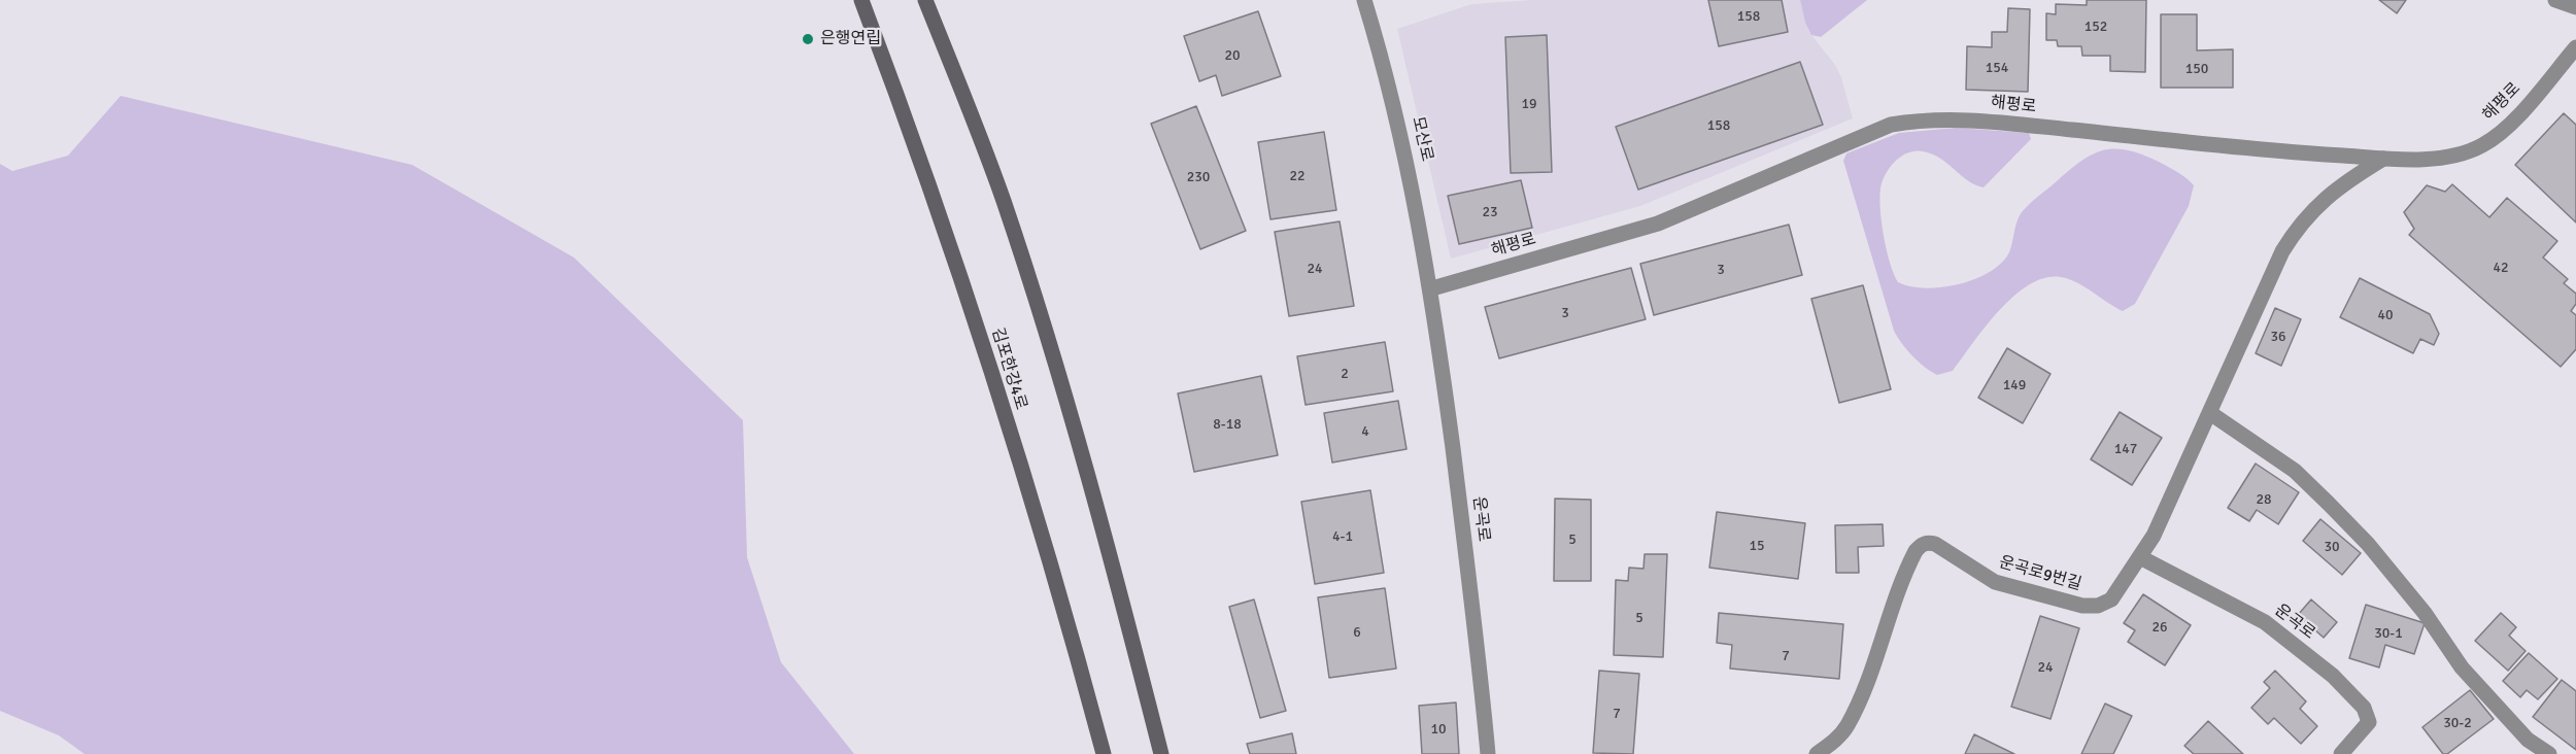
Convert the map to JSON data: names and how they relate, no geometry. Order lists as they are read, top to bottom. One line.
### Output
{"streets":{"street":["해평로","모산로","김포한강4로","운곡로","운곡로9번길"]},"crossings":[["해평로","모산로"],["해평로","운곡로"],["해평로","운곡로9번길"],["모산로","운곡로"],["운곡로","운곡로9번길"]],"places":["은행연립"],"house_numbers":["158","152","20","154","150","19","158","22","230","23","42","24","3","3","40","36","2","149","8-18","4","147","28","4-1","5","15","30","5","26","6","30-1","7","24","7","30-2","10"]}
